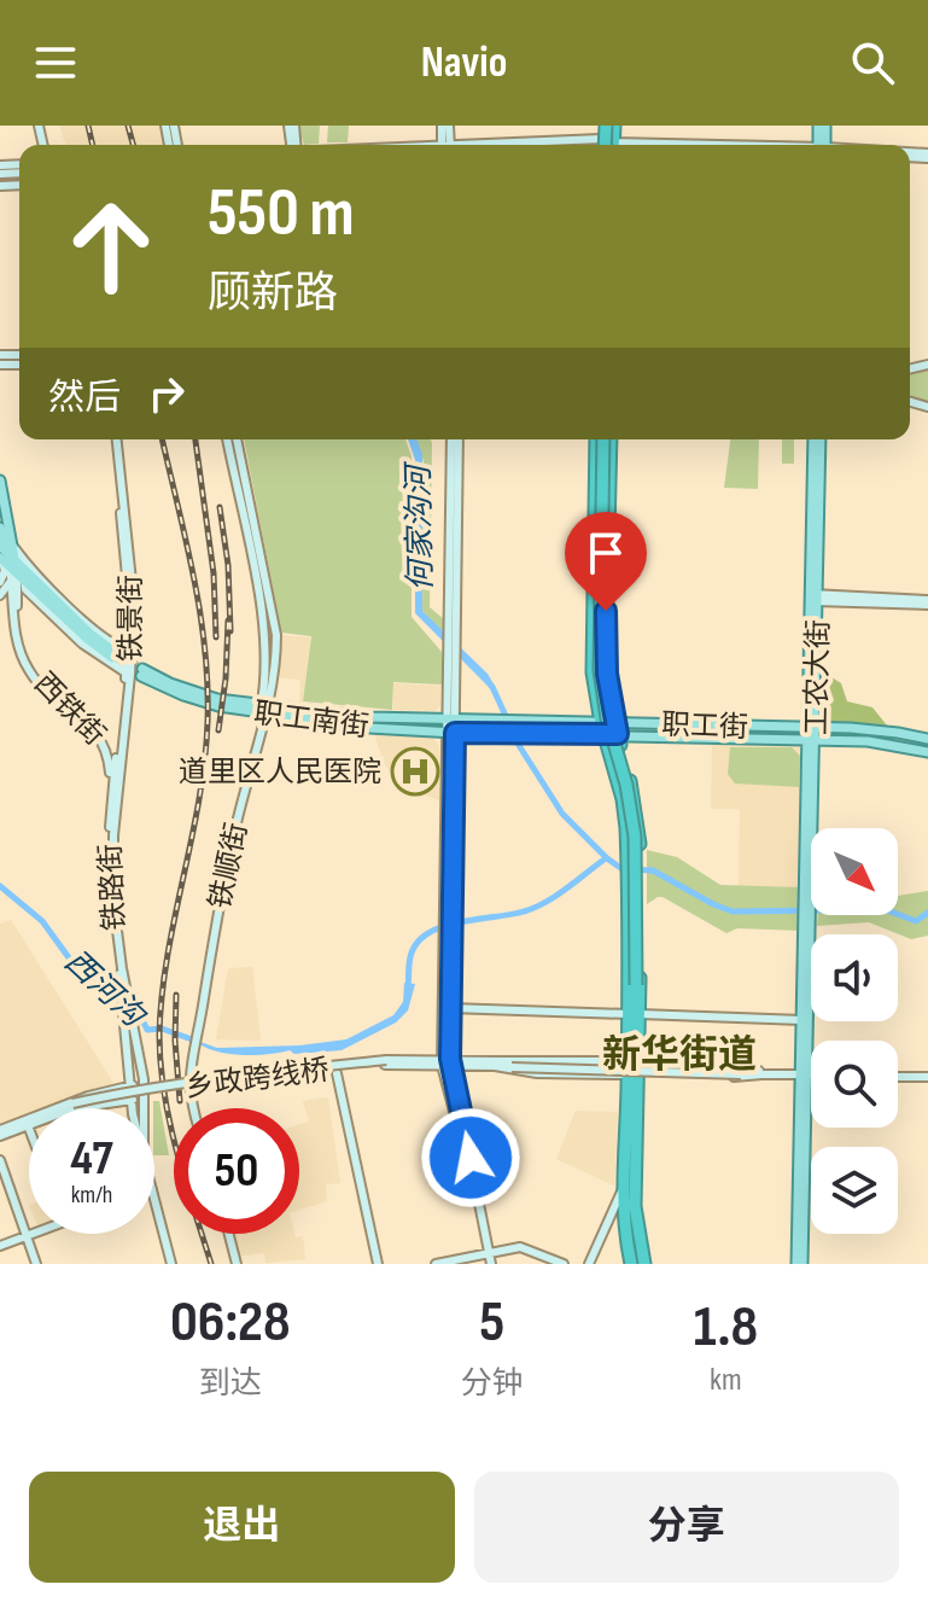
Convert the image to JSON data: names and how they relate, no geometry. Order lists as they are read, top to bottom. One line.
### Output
{"streets":{"main road":["铁景街","工农大街","西铁街","职工南街","职工街","铁顺街","铁路街","乡政跨线桥"]},"crossings":[["铁景街","西铁街"],["铁景街","职工南街"],["铁景街","铁路街"],["工农大街","职工街"],["西铁街","铁路街"],["职工南街","职工街"],["职工南街","铁顺街"]],"districts":["新华街道"],"water":["何家沟河","西河沟"],"places":{"hospital":["道里区人民医院"]},"north":"bottom right","page":{"header":"Navio","turn":["550 m","顾新路"],"then":"然后","speed":"47 km/h","limit":"50","eta":["06:28","到达","5","分钟","1.8","km"],"buttons":["退出","分享"]}}
